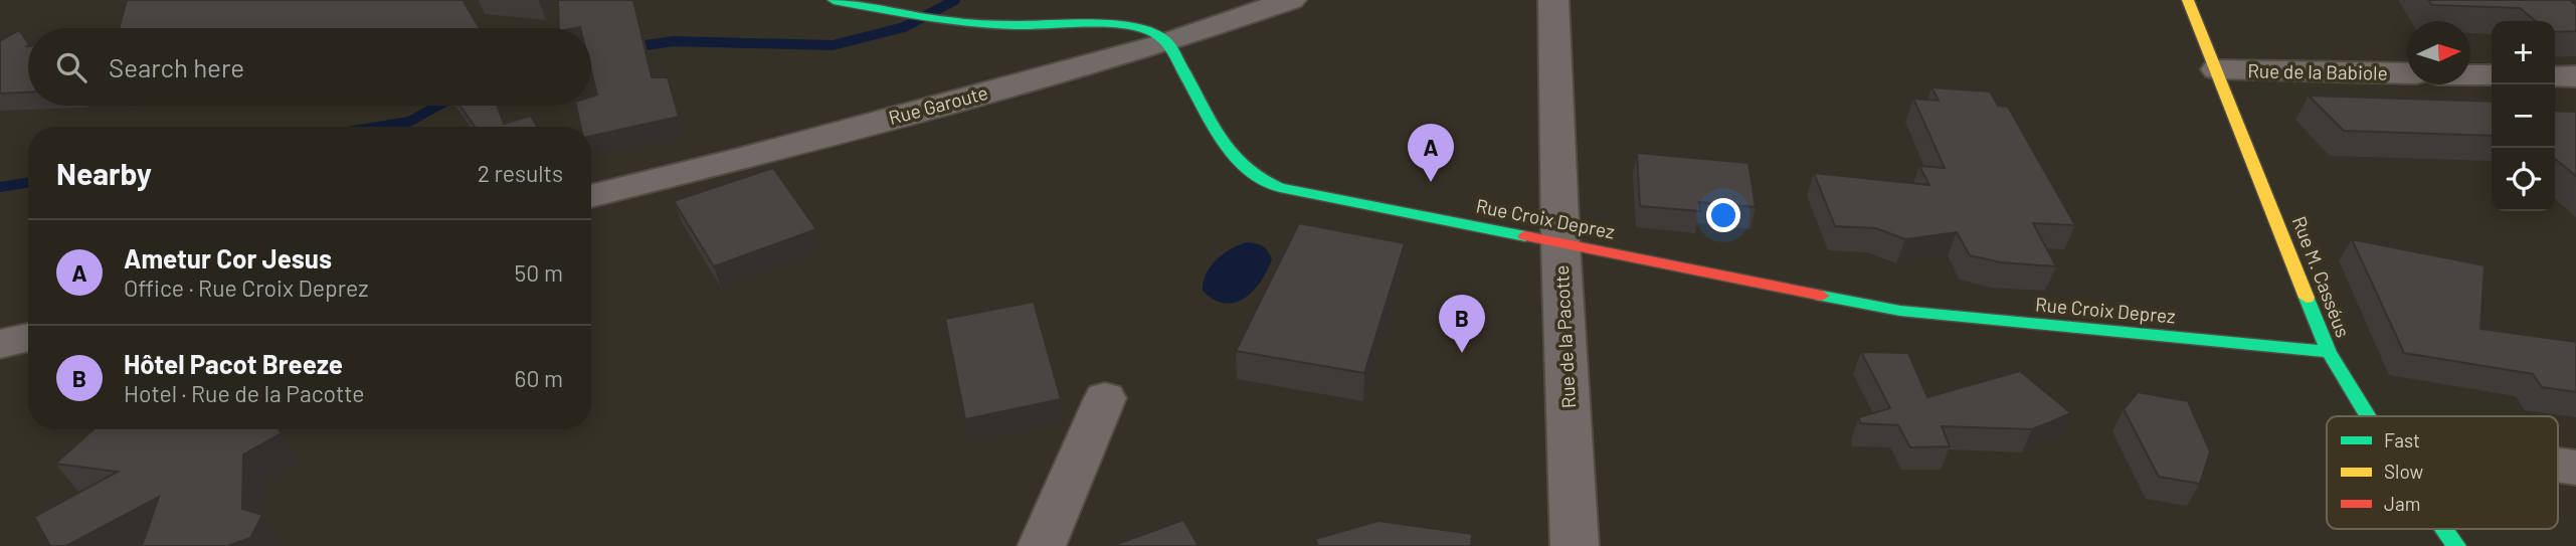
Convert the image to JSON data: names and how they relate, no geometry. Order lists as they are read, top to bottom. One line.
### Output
{"streets":{"street":["Rue de la Babiole","Rue Garoute","Rue Croix Deprez","Rue M. Casséus","Rue de la Pacotte"]},"crossings":[["Rue de la Babiole","Rue M. Casséus"],["Rue Garoute","Rue Croix Deprez"],["Rue Croix Deprez","Rue M. Casséus"],["Rue Croix Deprez","Rue de la Pacotte"]],"legend":["Fast","Slow","Jam"],"north":"right","page":{"map_buttons":["+","−"],"search":"Search here","pins":["A","B"],"heading":["Nearby","2 results"],"list":[{"mark":"A","name":"Ametur Cor Jesus","note":"Office · Rue Croix Deprez","value":"50 m"},{"mark":"B","name":"Hôtel Pacot Breeze","note":"Hotel · Rue de la Pacotte","value":"60 m"}]}}
